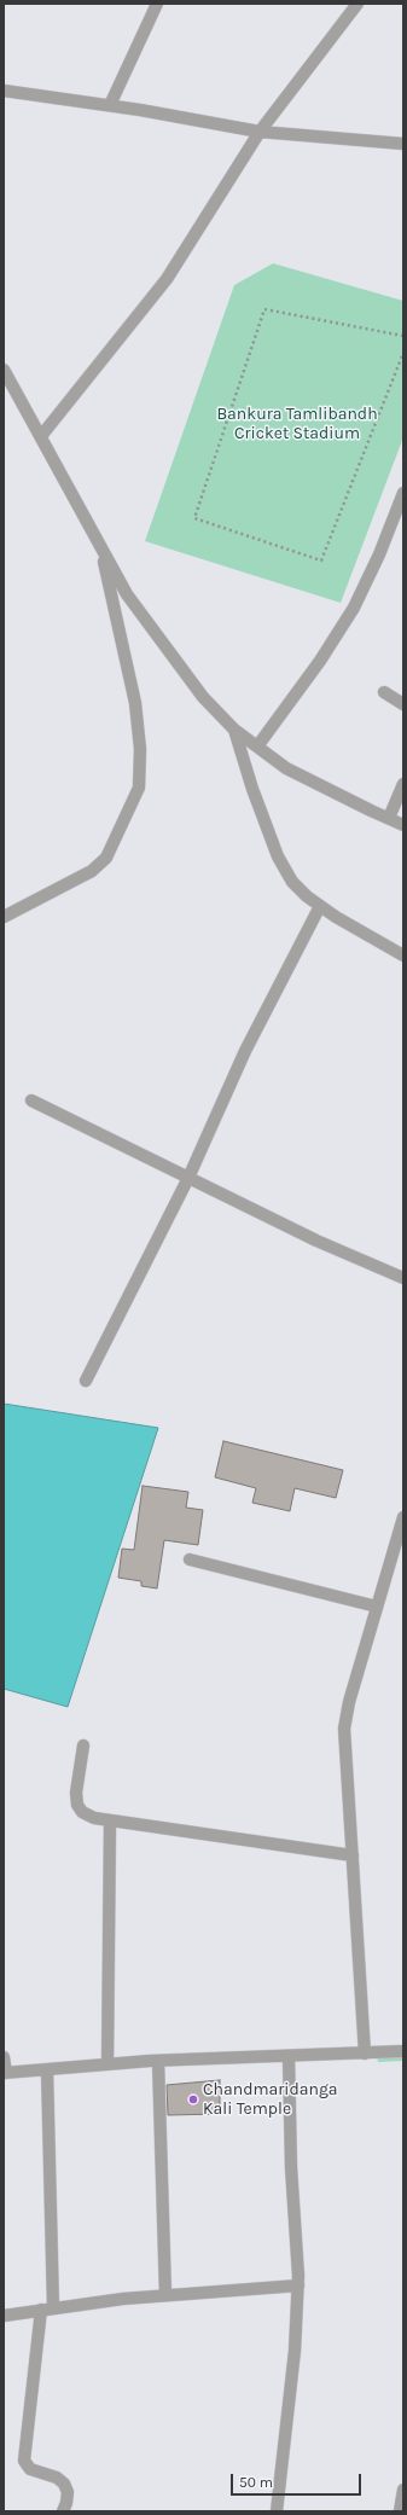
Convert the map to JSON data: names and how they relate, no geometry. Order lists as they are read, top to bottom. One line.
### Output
{"parks":["Bankura Tamlibandh Cricket Stadium"],"places":["Chandmaridanga Kali Temple"],"scale_bar":"50 m"}
